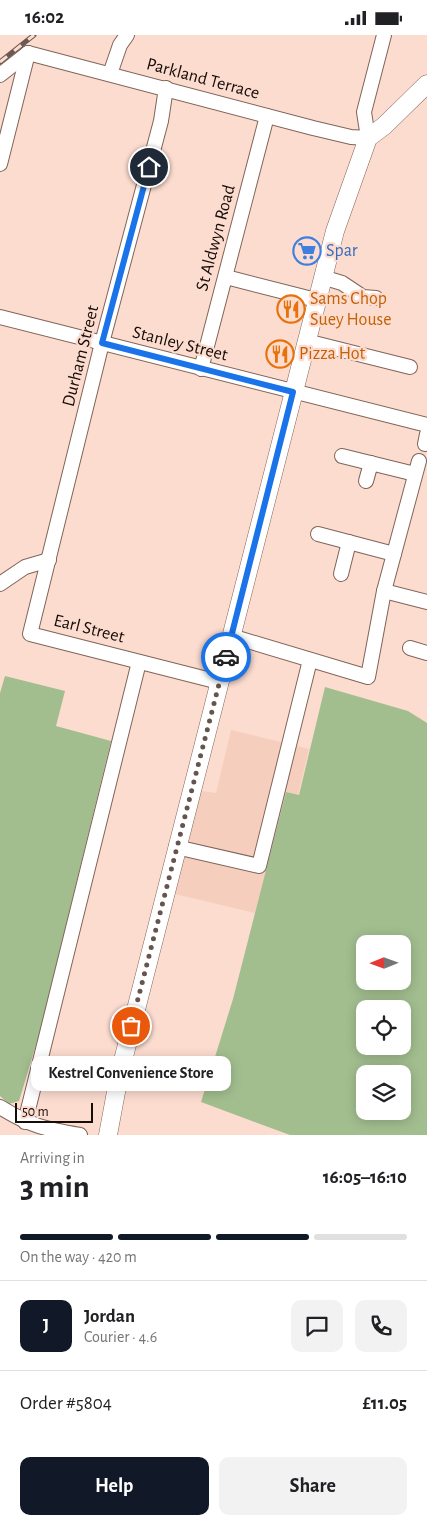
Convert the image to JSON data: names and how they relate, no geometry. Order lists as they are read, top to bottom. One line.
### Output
{"streets":{"street":["Parkland Terrace","St Aldwyn Road","Stanley Street","Durham Street","Earl Street"]},"crossings":[["Parkland Terrace","St Aldwyn Road"],["Parkland Terrace","Durham Street"],["St Aldwyn Road","Stanley Street"],["Stanley Street","Durham Street"],["Durham Street","Earl Street"]],"places":{"supermarket":["Spar"],"restaurant":["Sams Chop Suey House","Pizza Hot"],"other":["Kestrel Convenience Store"]},"scale_bar":"50 m","north":"left","page":{"status":"16:02","bubble":"Kestrel Convenience Store","scale":"50 m","heading":["3 min","Arriving in","16:05–16:10"],"panel":["Jordan","Courier · 4.6","Order #5804","£11.05"],"bar":"On the way · 420 m","round":"J","buttons":["Help","Share"]}}
